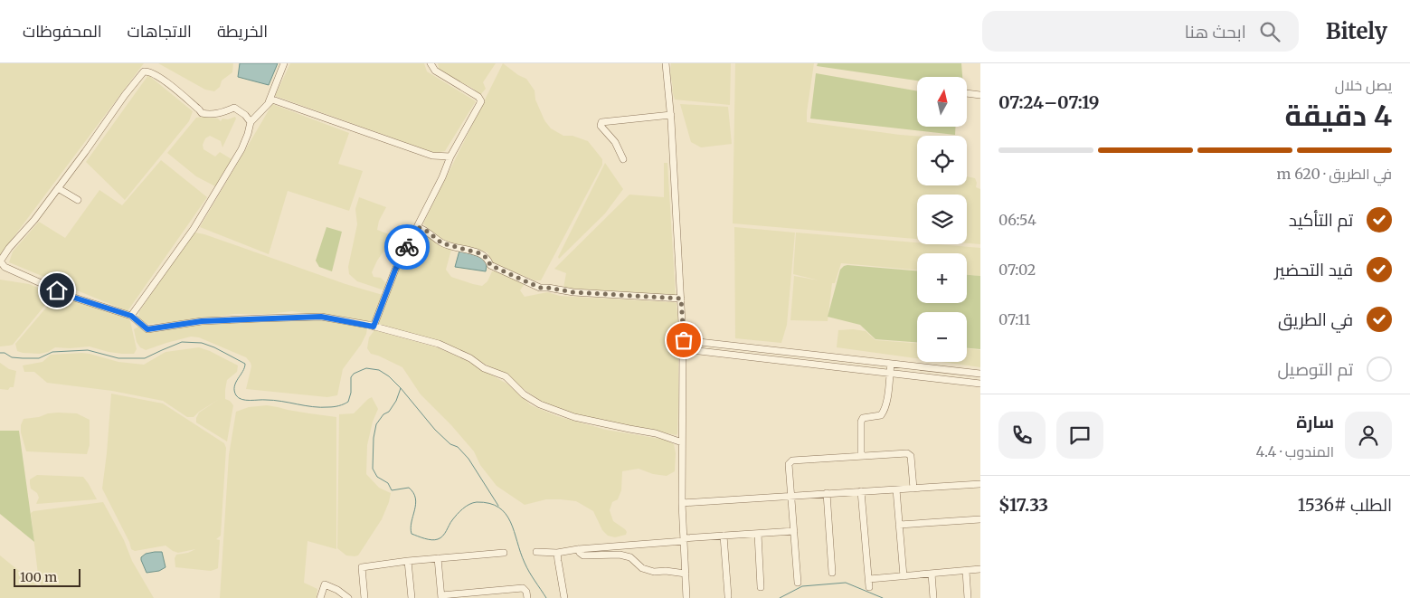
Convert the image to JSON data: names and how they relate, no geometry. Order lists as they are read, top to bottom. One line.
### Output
{"scale_bar":"100 m","north":"top","page":{"header":"Bitely","search":"ابحث هنا","nav":["الخريطة","الاتجاهات","المحفوظات"],"heading":["4 دقيقة","يصل خلال","07:19–07:24"],"panel":["سارة","المندوب · 4.4","الطلب #1536","$17.33"],"map_buttons":["+","−"],"bar":"في الطريق · 620 m","list":[["تم التأكيد","06:54"],["قيد التحضير","07:02"],["في الطريق","07:11"],"تم التوصيل"],"scale":"100 m"}}
